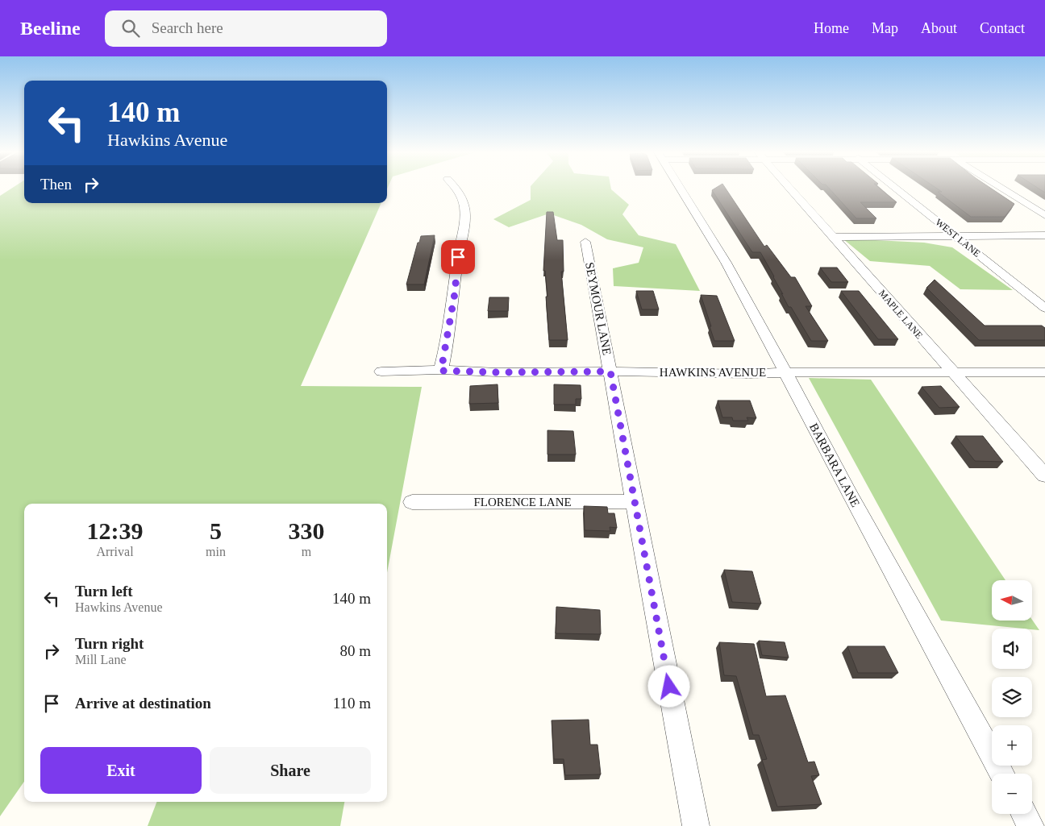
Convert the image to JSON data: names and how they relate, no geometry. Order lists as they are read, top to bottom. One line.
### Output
{"streets":{"street":["WEST LANE","SEYMOUR LANE","MAPLE LANE","HAWKINS AVENUE","BARBARA LANE","FLORENCE LANE"]},"crossings":[["SEYMOUR LANE","HAWKINS AVENUE"],["SEYMOUR LANE","FLORENCE LANE"],["MAPLE LANE","HAWKINS AVENUE"],["HAWKINS AVENUE","BARBARA LANE"]],"north":"left","page":{"header":"Beeline","search":"Search here","nav":["Home","Map","About","Contact"],"turn":["140 m","Hawkins Avenue"],"then":"Then","eta":["12:39","Arrival","5","min","330","m"],"list":[{"name":"Turn left","note":"Hawkins Avenue","value":"140 m"},{"name":"Turn right","note":"Mill Lane","value":"80 m"},{"name":"Arrive at destination","value":"110 m"}],"map_buttons":["+","−"],"buttons":["Exit","Share"]}}
